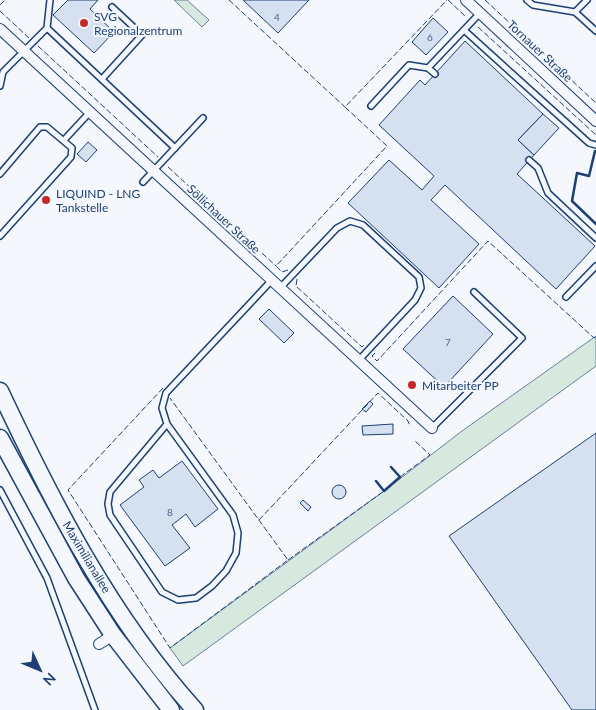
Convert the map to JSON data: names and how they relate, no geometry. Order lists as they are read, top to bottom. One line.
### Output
{"streets":{"main road":["Maximilianallee"],"street":["Tornauer Straße","Söllichauer Straße"]},"places":["SVG Regionalzentrum","LIQUIND - LNG Tankstelle","Mitarbeiter PP"],"house_numbers":["4","6","7","8"],"north":"bottom right"}
